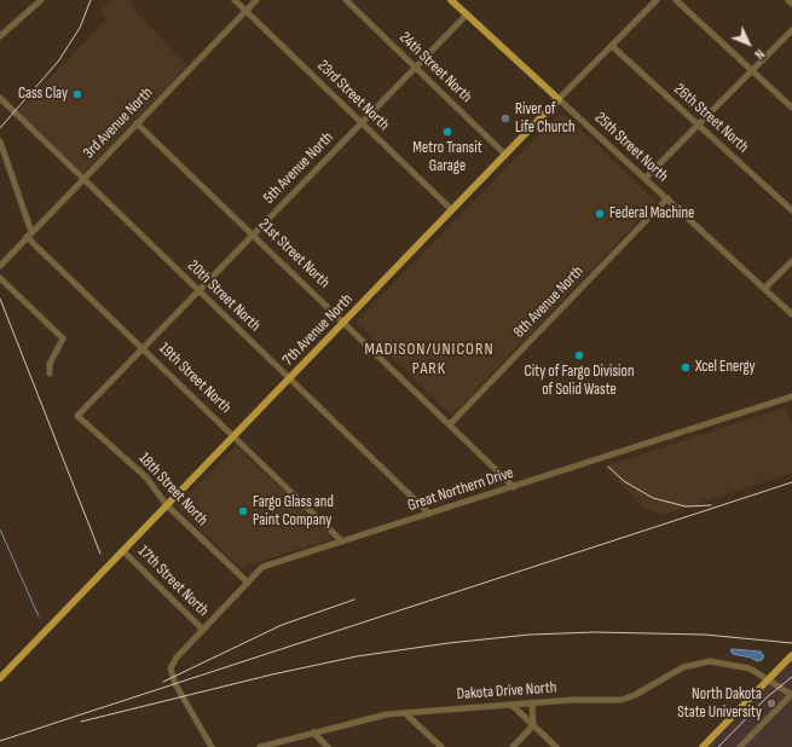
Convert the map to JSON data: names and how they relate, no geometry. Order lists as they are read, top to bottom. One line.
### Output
{"streets":{"main road":["25th Street North","7th Avenue North"],"street":["24th Street North","23rd Street North","26th Street North","3rd Avenue North","5th Avenue North","21st Street North","20th Street North","8th Avenue North","19th Street North","18th Street North","Great Northern Drive","17th Street North","Dakota Drive North"]},"crossings":[["24th Street North","5th Avenue North"],["24th Street North","7th Avenue North"],["23rd Street North","3rd Avenue North"],["23rd Street North","5th Avenue North"],["23rd Street North","7th Avenue North"],["26th Street North","7th Avenue North"],["3rd Avenue North","21st Street North"],["3rd Avenue North","20th Street North"],["3rd Avenue North","19th Street North"],["25th Street North","5th Avenue North"],["25th Street North","8th Avenue North"],["25th Street North","7th Avenue North"],["5th Avenue North","21st Street North"],["5th Avenue North","20th Street North"],["5th Avenue North","19th Street North"],["5th Avenue North","18th Street North"],["21st Street North","8th Avenue North"],["21st Street North","7th Avenue North"],["21st Street North","Great Northern Drive"],["20th Street North","7th Avenue North"],["20th Street North","Great Northern Drive"],["7th Avenue North","19th Street North"],["7th Avenue North","18th Street North"],["7th Avenue North","17th Street North"],["19th Street North","Great Northern Drive"],["18th Street North","Great Northern Drive"],["Great Northern Drive","17th Street North"]],"districts":["MADISON/UNICORN PARK"],"places":["Cass Clay","River of Life Church","Metro Transit Garage","Federal Machine","City of Fargo Division of Solid Waste","Xcel Energy","Fargo Glass and Paint Company","North Dakota State University"],"north":"bottom right"}
